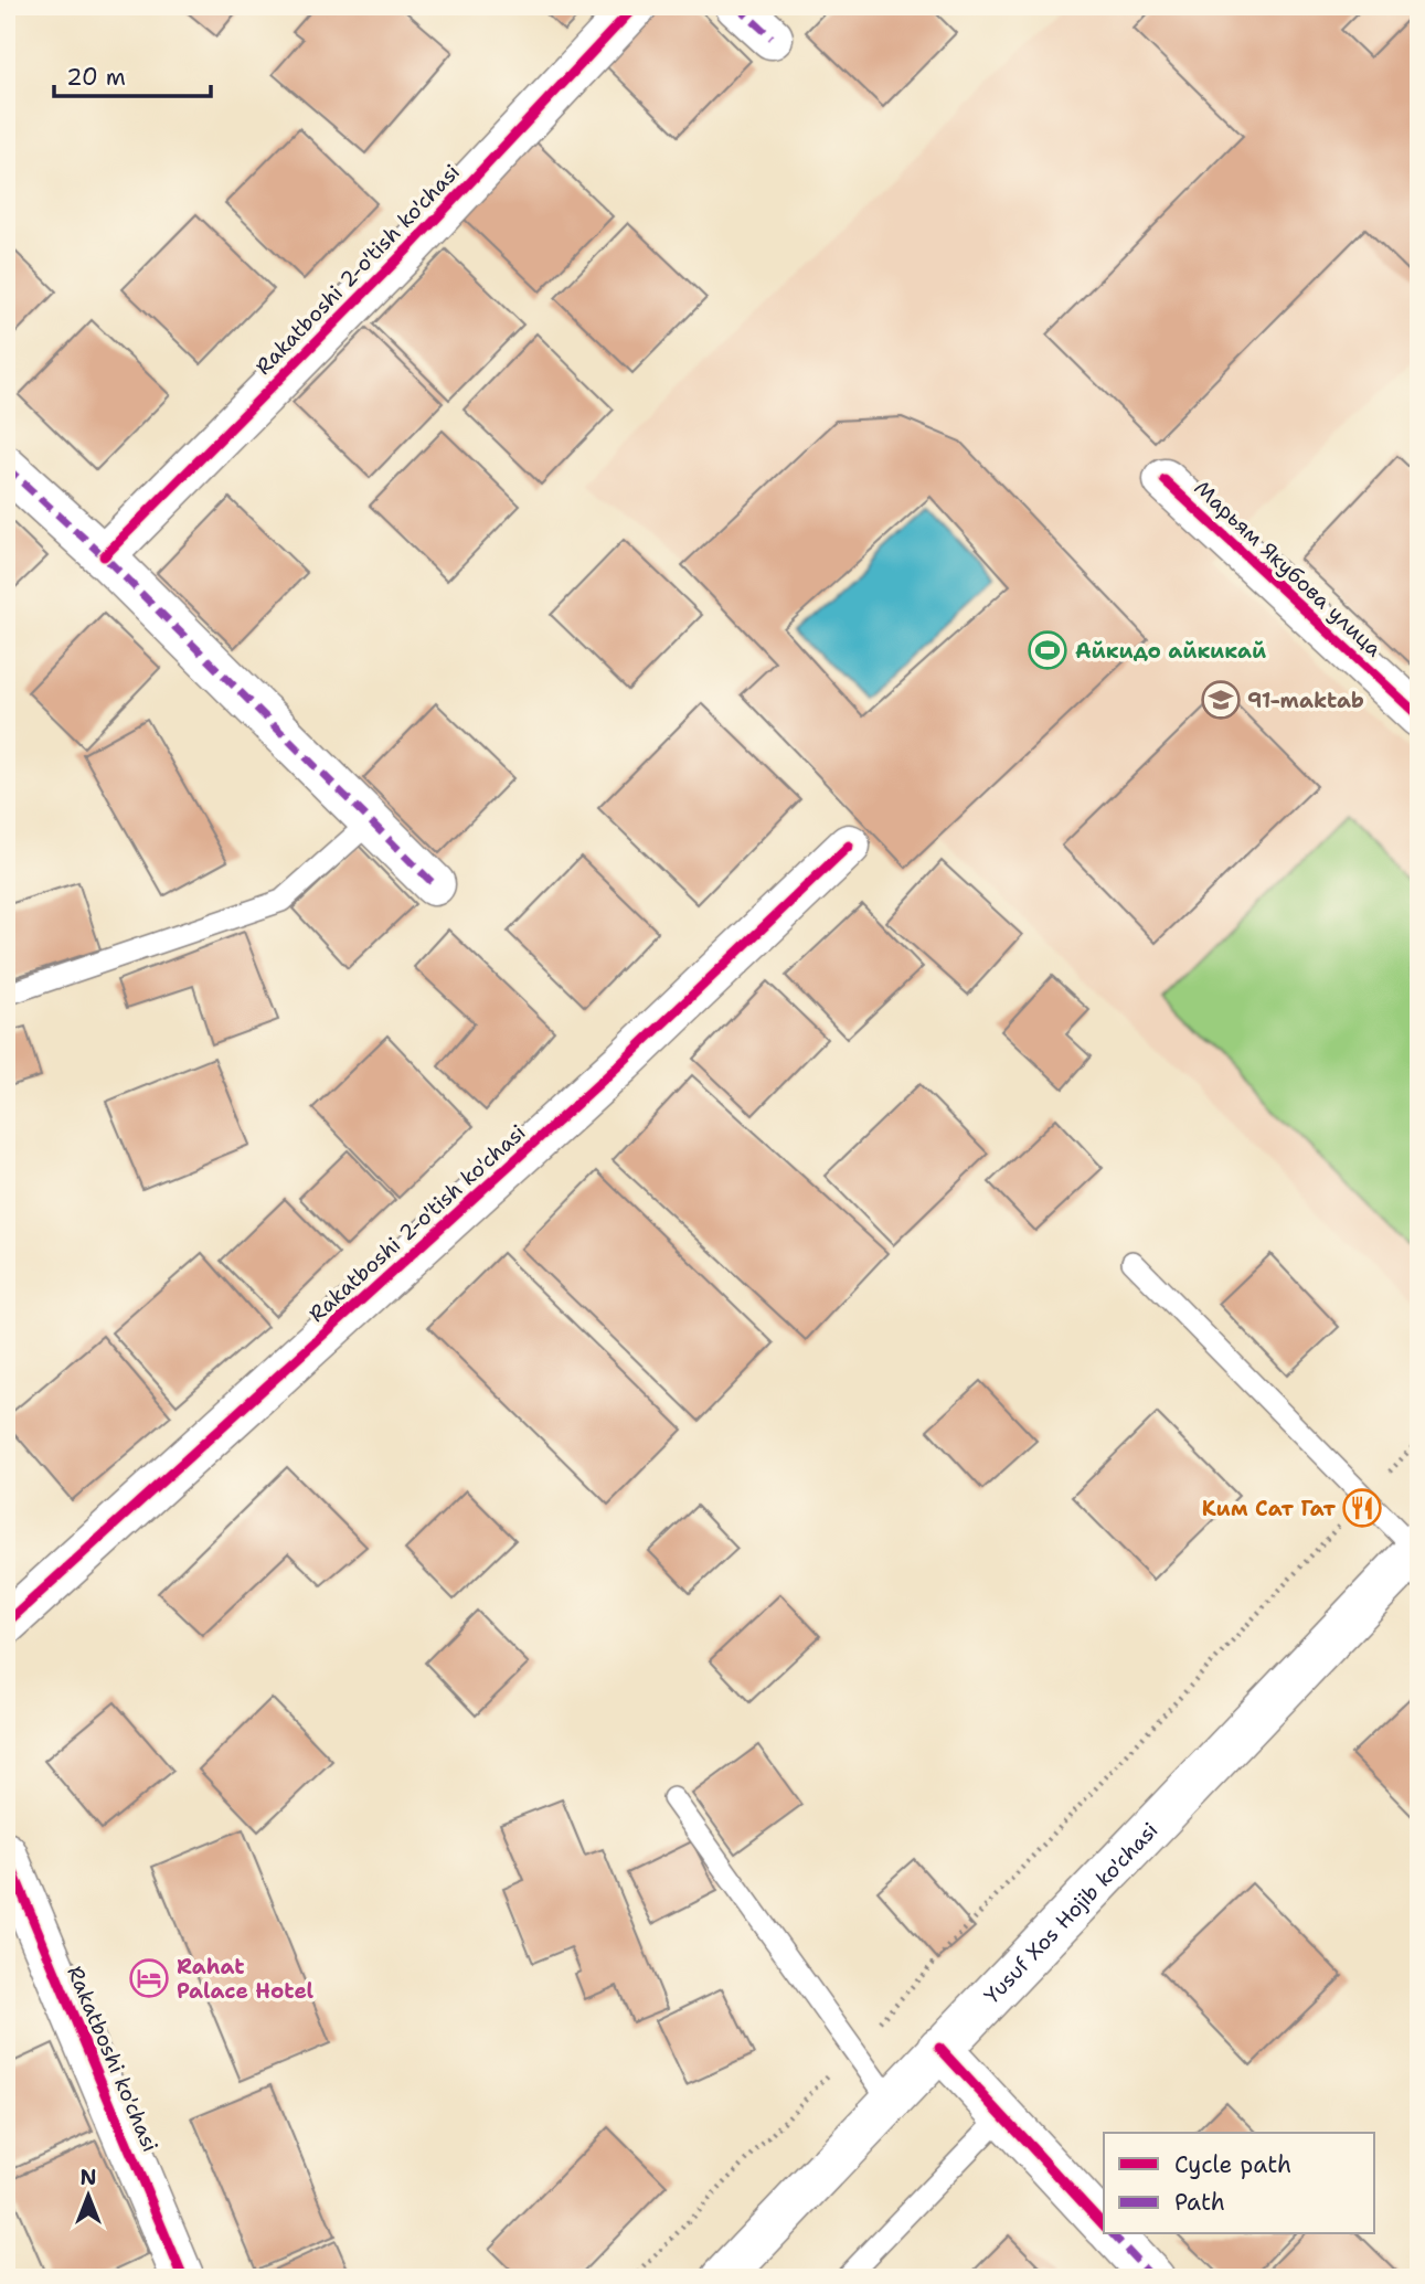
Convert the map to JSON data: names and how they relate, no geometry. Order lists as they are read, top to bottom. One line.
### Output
{"streets":{"street":["Rakatboshi 2-o'tish ko'chasi","Марьям Якубова улица","Yusuf Xos Hojib ko'chasi","Rakatboshi ko'chasi"]},"places":{"sports":["Айкидо айкикай"],"school or university":["91-maktab"],"restaurant":["Ким Сат Гат"],"hotel":["Rahat Palace Hotel"]},"legend":["Cycle path","Path"],"scale_bar":"20 m","north":"top"}
